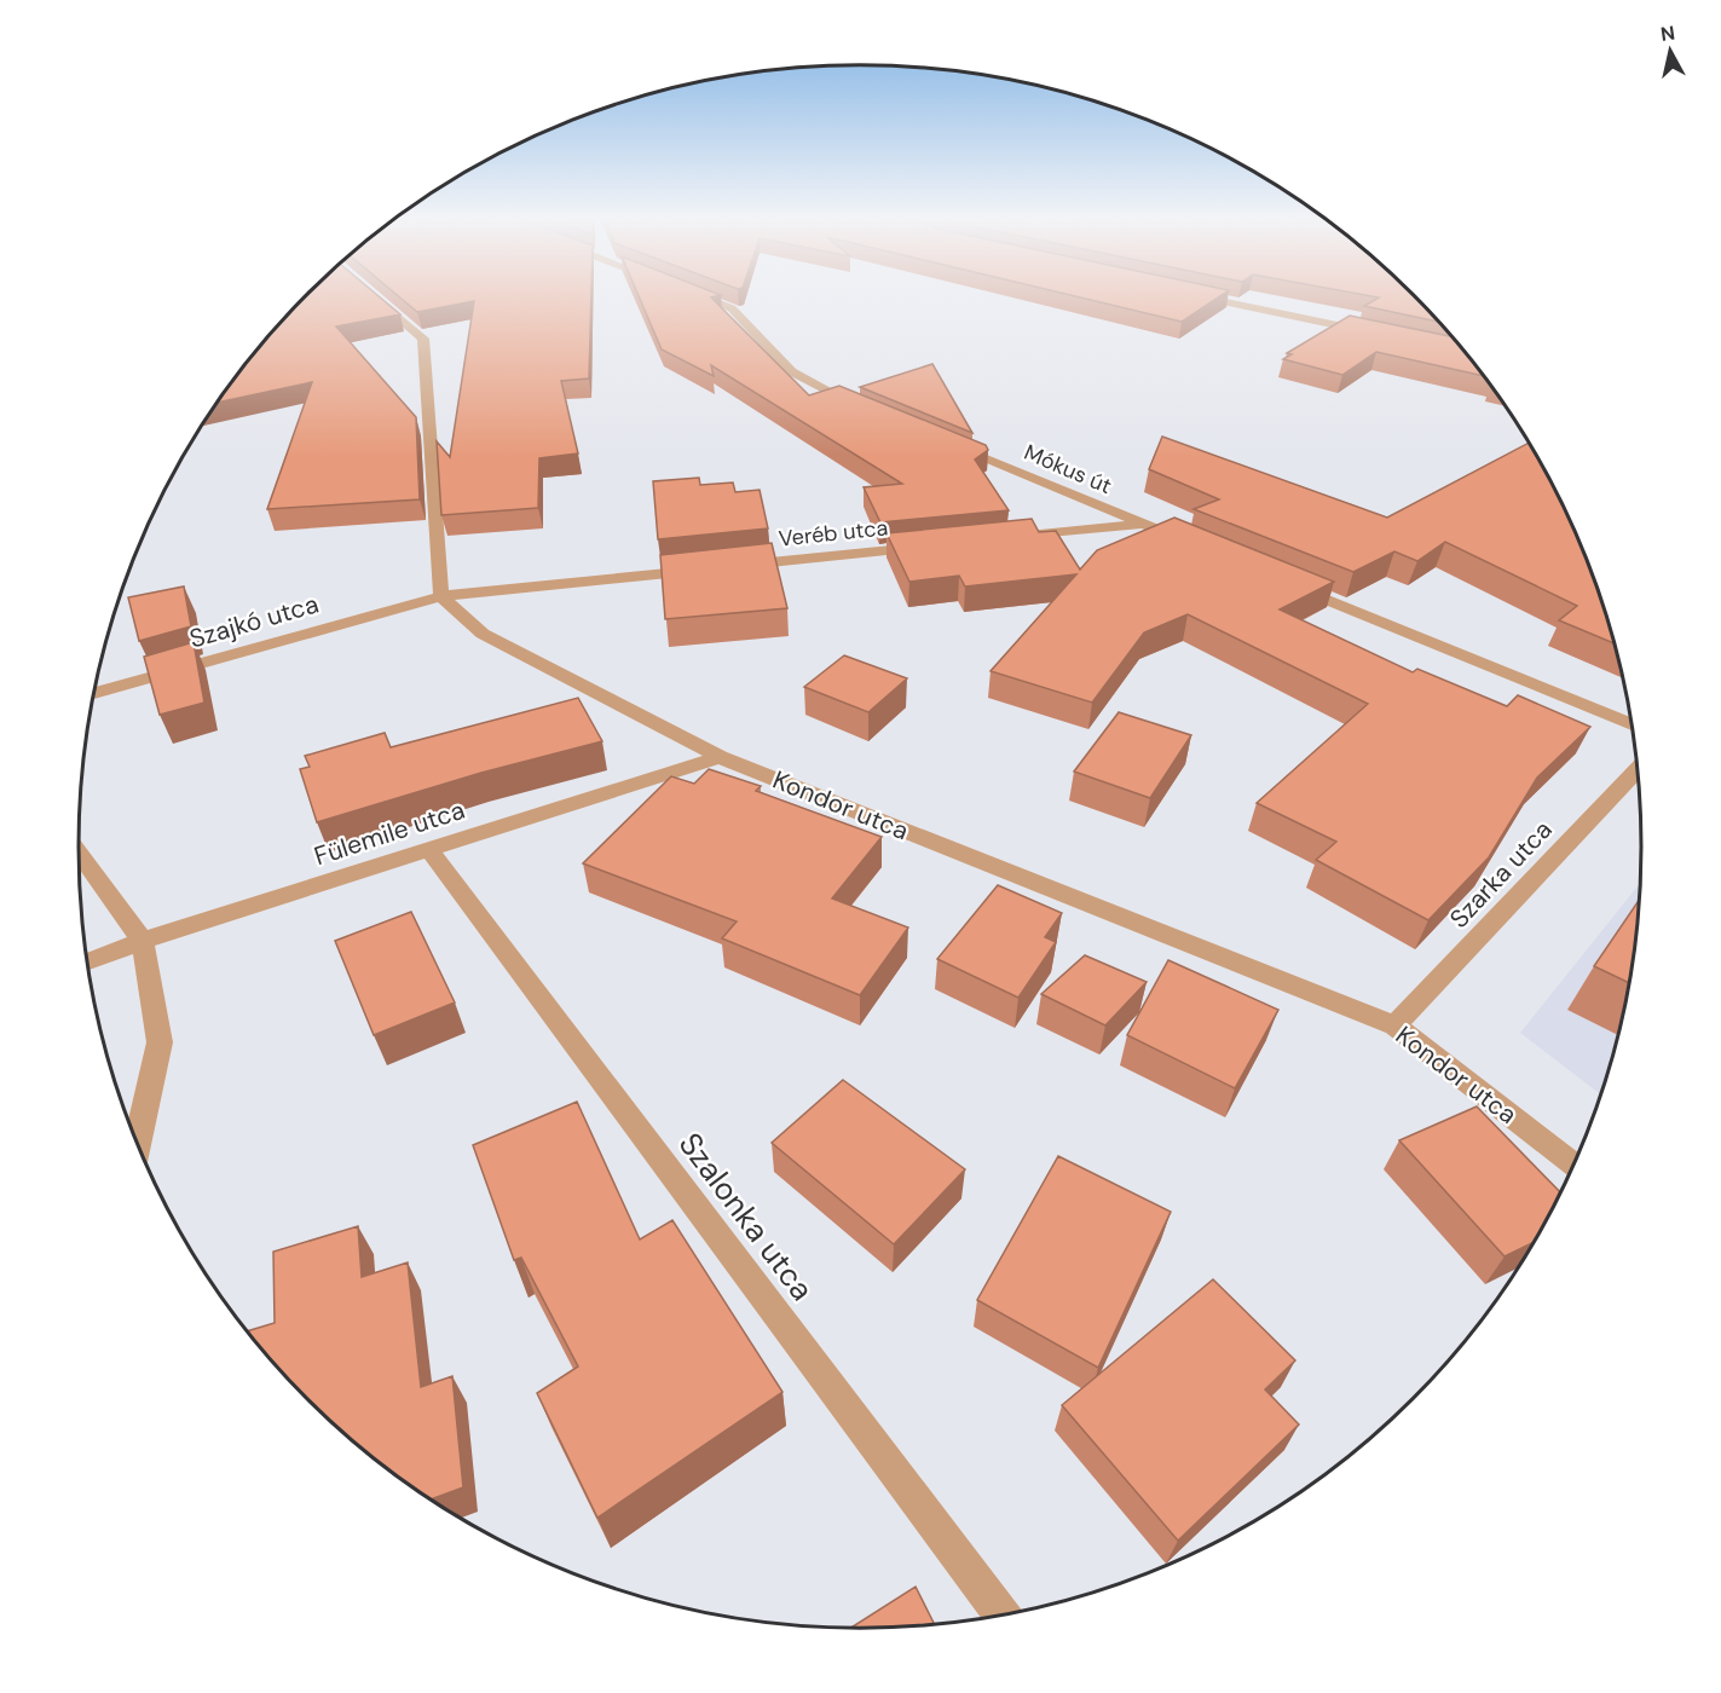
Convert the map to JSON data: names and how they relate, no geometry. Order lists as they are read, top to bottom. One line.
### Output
{"streets":{"street":["Mókus út","Veréb utca","Szajkó utca","Kondor utca","Fülemile utca","Szarka utca","Szalonka utca"]},"crossings":[["Veréb utca","Szajkó utca"],["Veréb utca","Kondor utca"],["Szajkó utca","Kondor utca"],["Kondor utca","Fülemile utca"],["Kondor utca","Szarka utca"],["Fülemile utca","Szalonka utca"]],"north":"top"}
